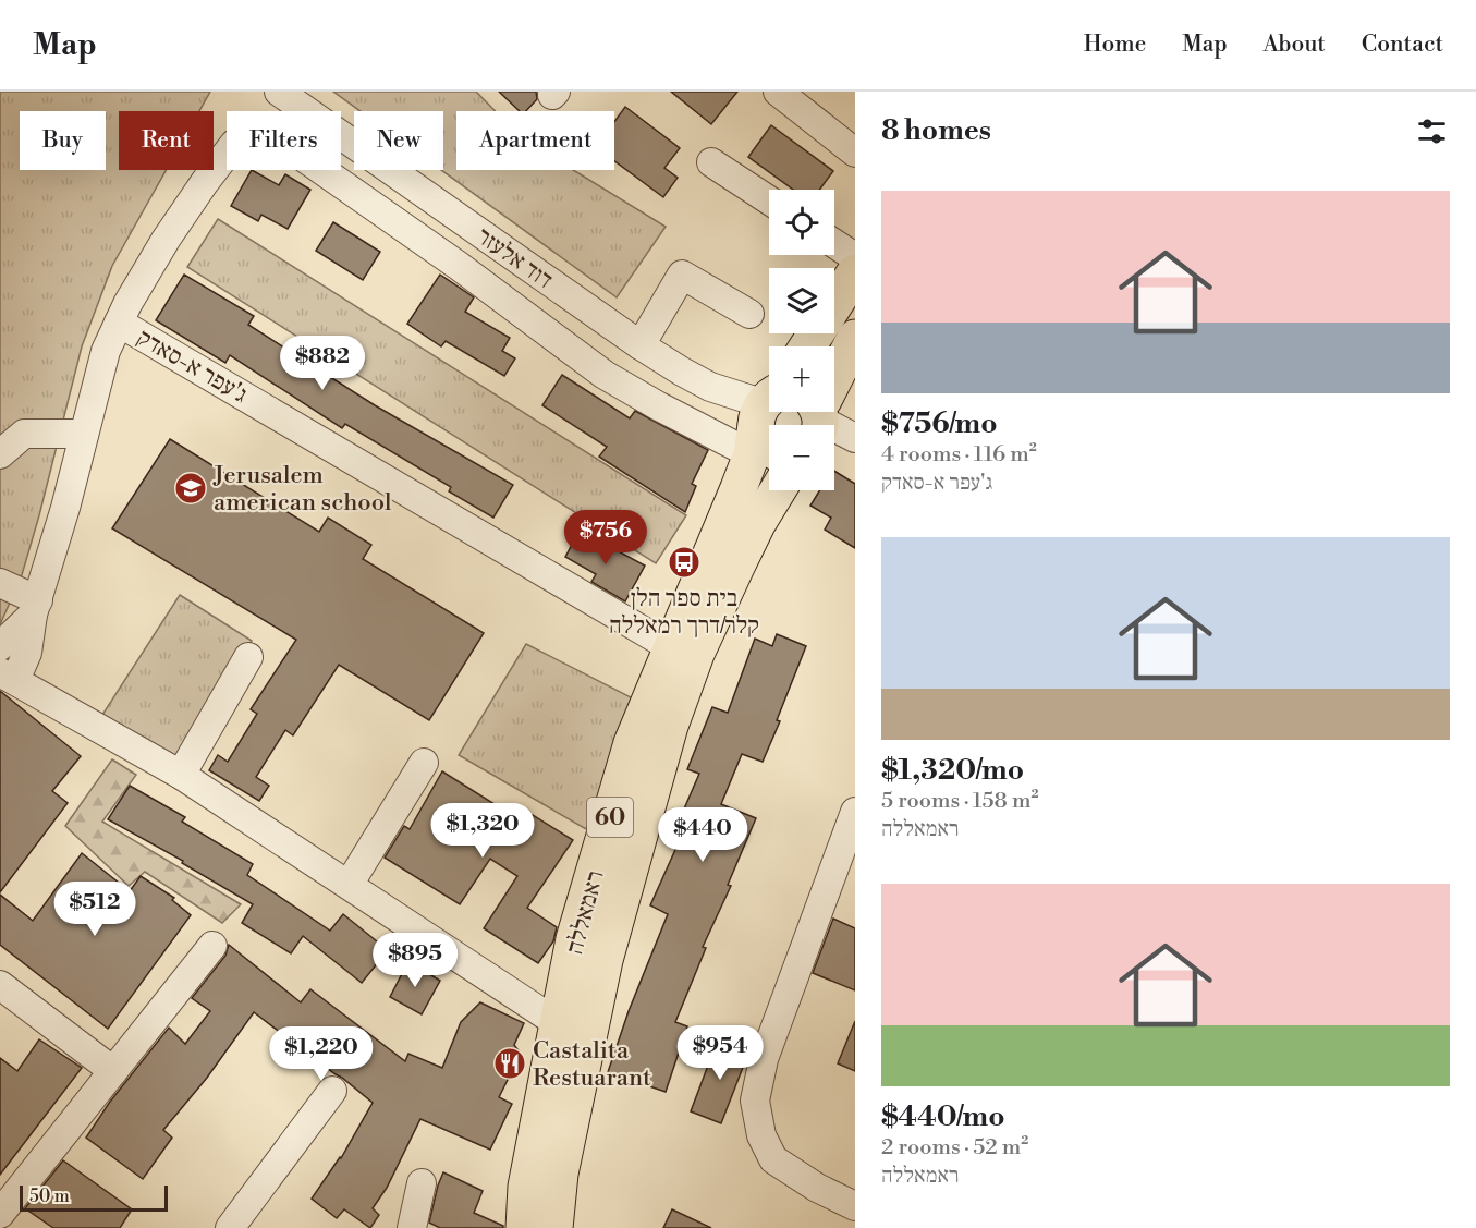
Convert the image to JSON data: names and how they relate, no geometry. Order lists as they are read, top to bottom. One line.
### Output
{"streets":{"highway":["60","ראמאללה"],"street":["דוד אלעזר","ג'עפר א-סאדק"]},"crossings":[["דוד אלעזר","ראמאללה"],["ג'עפר א-סאדק","ראמאללה"]],"places":{"school or university":["Jerusalem american school"],"bus stop":["בית ספר הלן קלר/דרך רמאללה"],"restaurant":["Castalita Restuarant"]},"scale_bar":"50 m","page":{"header":"Map","nav":["Home","Map","About","Contact"],"heading":"8 homes","chip":["Buy","Rent","Filters","New","Apartment"],"list":[{"name":"$756/mo","note":"4 rooms · 116 m² · ג'עפר א-סאדק"},{"name":"$1,320/mo","note":"5 rooms · 158 m² · ראמאללה"},{"name":"$440/mo","note":"2 rooms · 52 m² · ראמאללה"}],"map_buttons":["+","−"],"price":["$882","$756","$1,320","$440","$512","$895","$954","$1,220"],"scale":"50 m"}}
